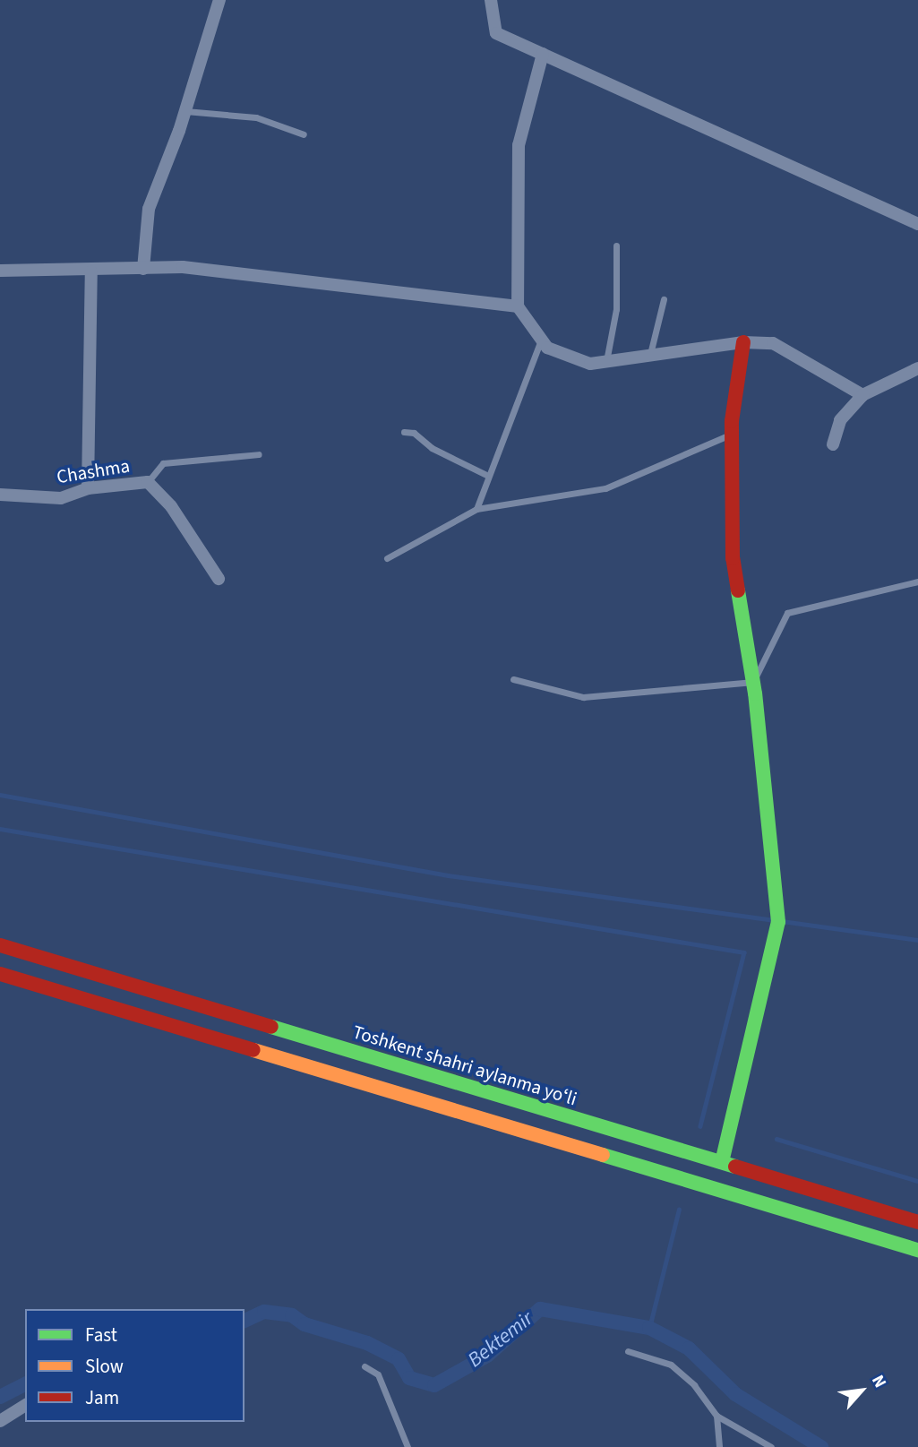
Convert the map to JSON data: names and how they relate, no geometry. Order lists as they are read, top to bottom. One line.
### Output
{"streets":{"main road":["Toshkent shahri aylanma yoʻli"],"street":["Chashma"]},"water":["Bektemir"],"legend":["Fast","Slow","Jam"],"north":"top right"}
